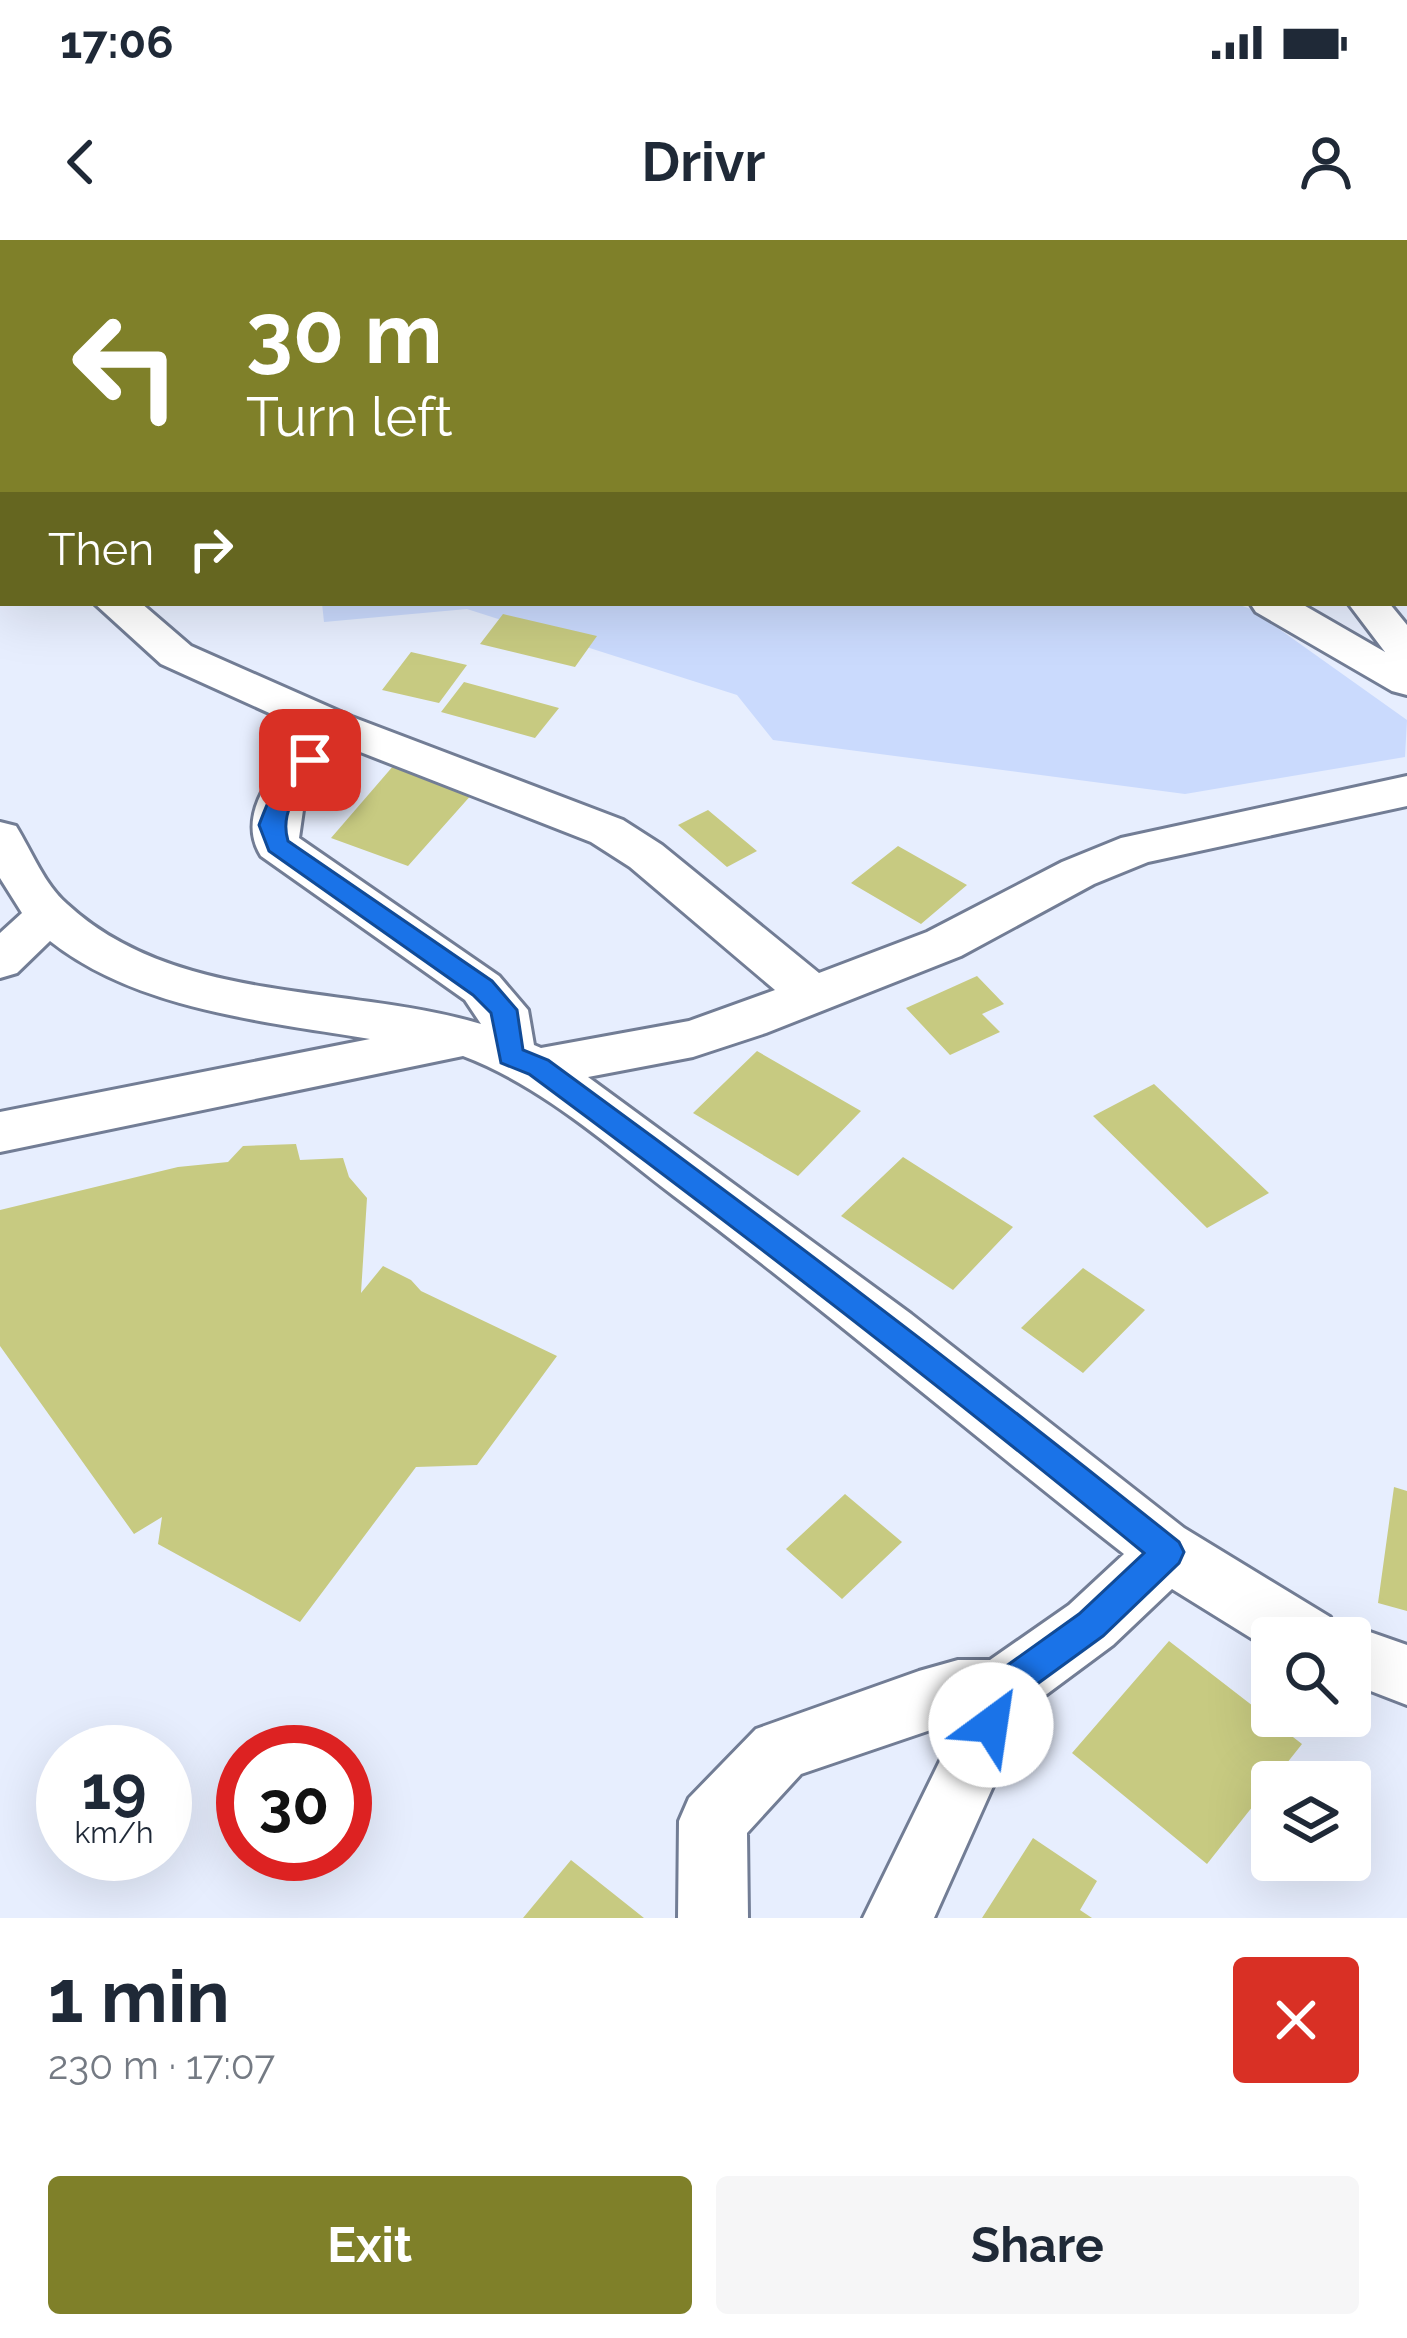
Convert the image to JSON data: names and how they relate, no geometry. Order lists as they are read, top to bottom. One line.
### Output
{"page":{"status":"17:06","header":"Drivr","turn":["30 m","Turn left"],"then":"Then","speed":"19 km/h","limit":"30","heading":["1 min","230 m · 17:07"],"buttons":["Exit","Share"]}}
